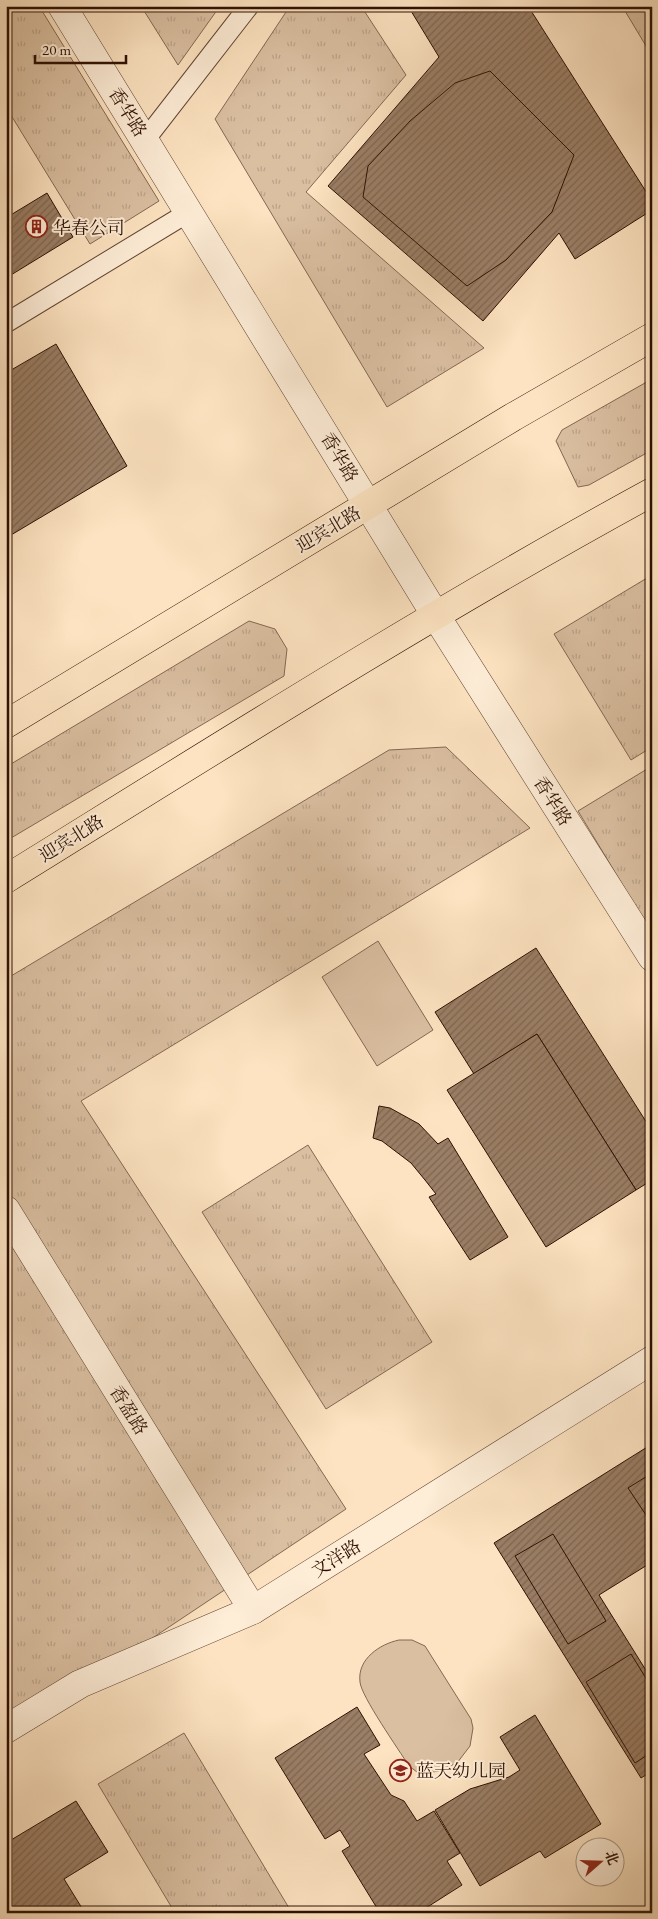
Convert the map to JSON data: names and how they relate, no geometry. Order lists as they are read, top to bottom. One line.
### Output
{"streets":{"main road":["迎宾北路"],"street":["香华路","香盈路","文洋路"]},"crossings":[["香华路","迎宾北路"],["香盈路","文洋路"]],"places":{"building":["华春公司"],"school or university":["蓝天幼儿园"]},"scale_bar":"20 m","north":"right"}
